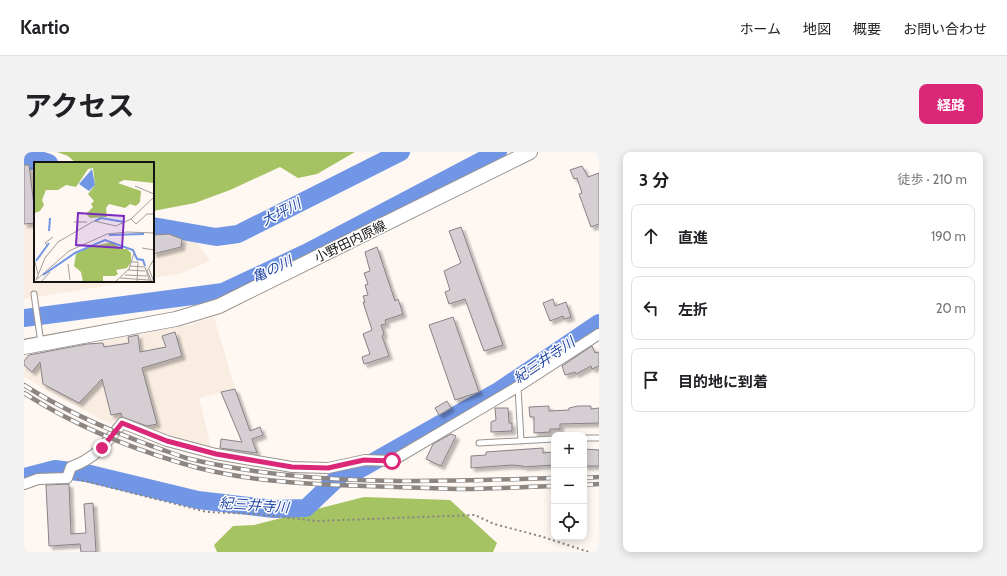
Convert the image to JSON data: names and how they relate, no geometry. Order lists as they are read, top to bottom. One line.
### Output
{"streets":{"main road":["小野田内原線"]},"water":["大坪川","亀の川","紀三井寺川"],"page":{"header":"Kartio","nav":["ホーム","地図","概要","お問い合わせ"],"title":"アクセス","buttons":"経路","heading":["3 分","徒歩 · 210 m"],"list":[["直進","190 m"],["左折","20 m"],"目的地に到着"],"map_buttons":["+","−"]}}
